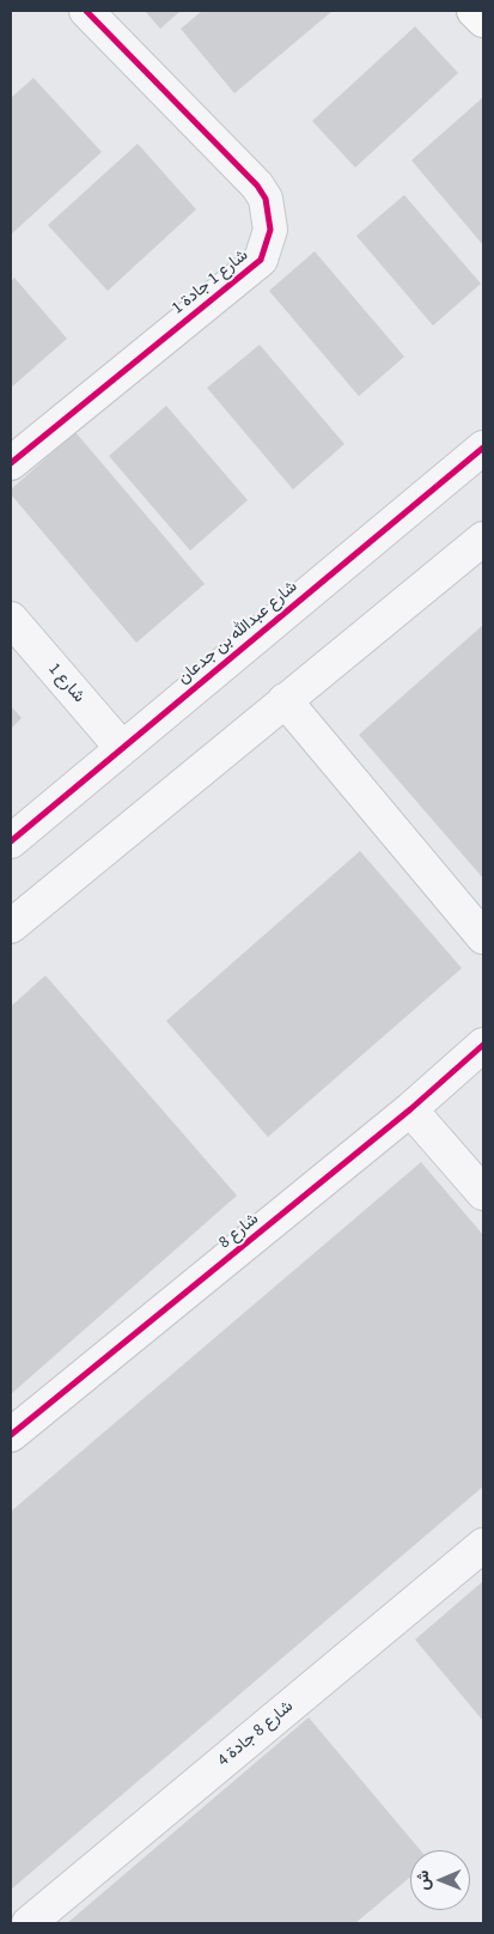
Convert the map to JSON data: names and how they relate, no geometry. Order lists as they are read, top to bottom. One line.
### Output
{"streets":{"street":["شارع 1 جادة 1","شارع عبدالله بن جدعان","شارع 1","شارع 8","شارع 8 جادة 4"]},"crossings":[["شارع عبدالله بن جدعان","شارع 1"]],"north":"left"}
